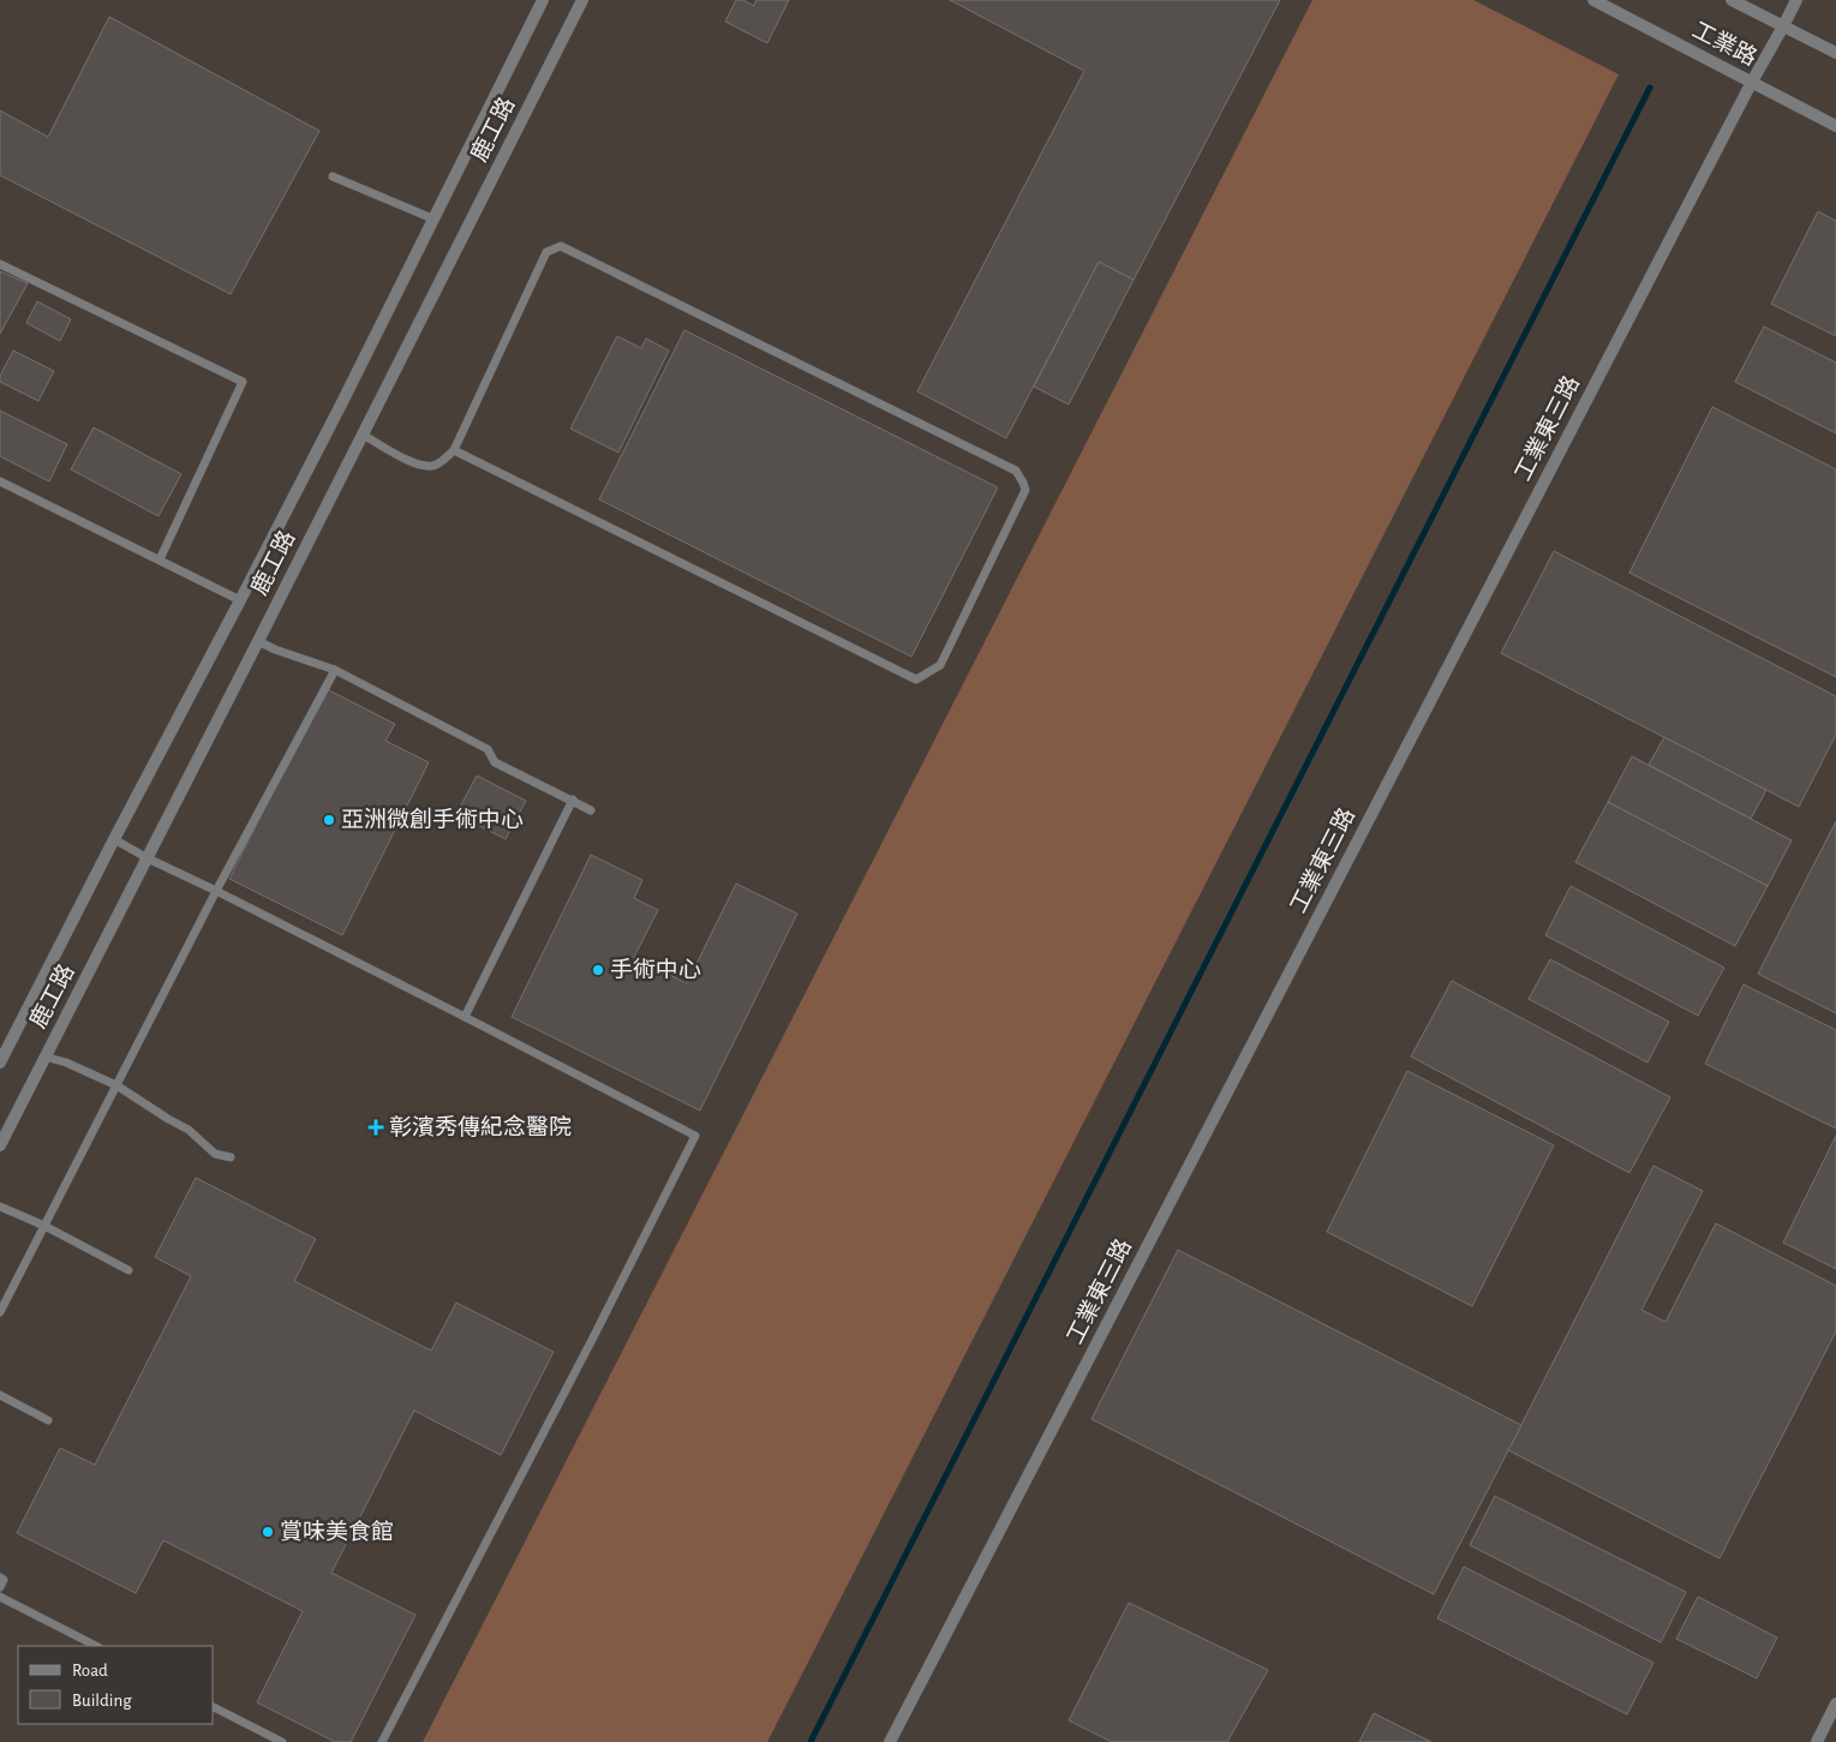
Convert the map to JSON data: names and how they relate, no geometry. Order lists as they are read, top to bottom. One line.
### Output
{"streets":{"street":["工業路","鹿工路","工業東三路"]},"crossings":[["工業路","工業東三路"]],"places":{"other":["亞洲微創手術中心","手術中心","賞味美食館"],"health":["彰濱秀傳紀念醫院"]},"legend":["Road","Building"]}
